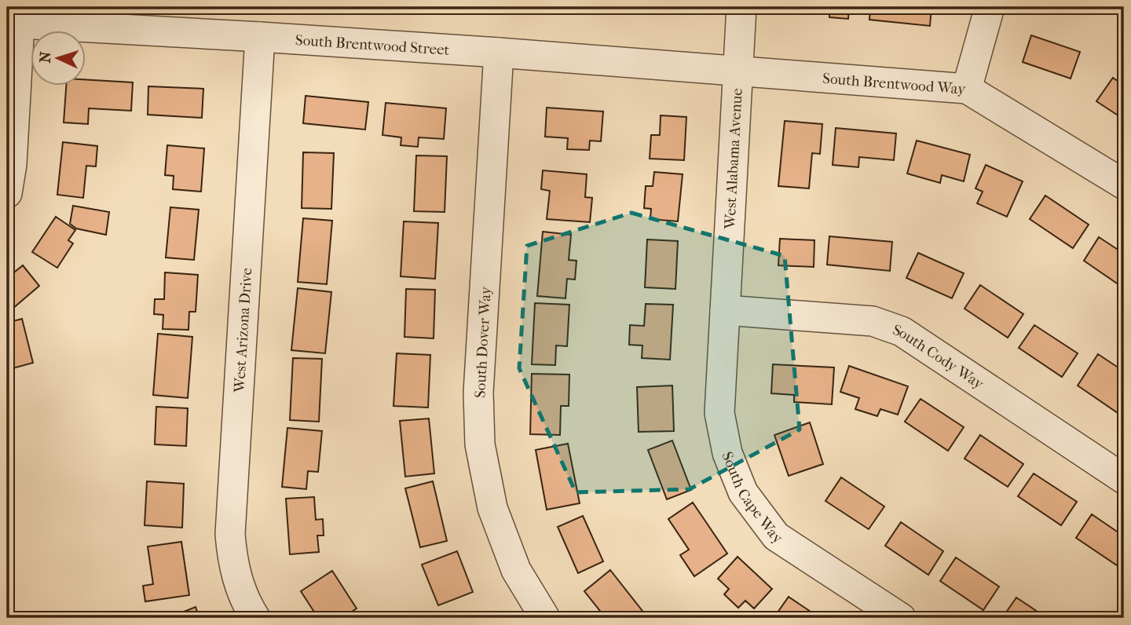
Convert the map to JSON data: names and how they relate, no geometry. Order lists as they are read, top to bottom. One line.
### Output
{"streets":{"street":["South Brentwood Street","South Brentwood Way","West Alabama Avenue","West Arizona Drive","South Dover Way","South Cody Way","South Cape Way"]},"crossings":[["South Brentwood Street","South Brentwood Way"],["South Brentwood Street","West Alabama Avenue"],["South Brentwood Street","West Arizona Drive"],["South Brentwood Street","South Dover Way"],["South Brentwood Way","West Alabama Avenue"],["West Alabama Avenue","South Cody Way"],["West Alabama Avenue","South Cape Way"],["South Cody Way","South Cape Way"]],"north":"left"}
